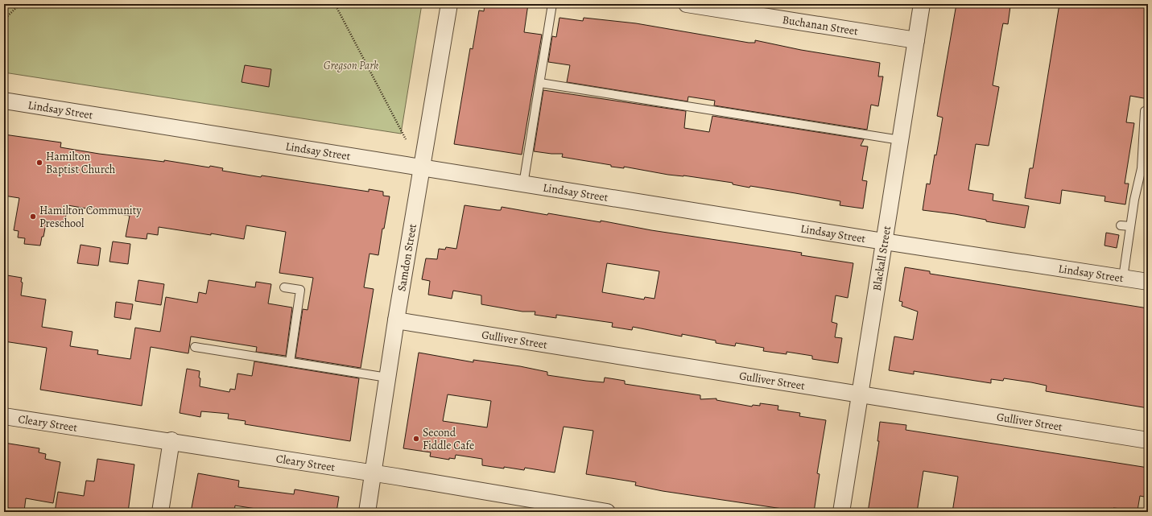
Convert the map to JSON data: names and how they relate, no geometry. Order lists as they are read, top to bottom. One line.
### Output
{"streets":{"street":["Buchanan Street","Lindsay Street","Samdon Street","Blackall Street","Gulliver Street","Cleary Street"]},"crossings":[["Buchanan Street","Blackall Street"],["Lindsay Street","Samdon Street"],["Lindsay Street","Blackall Street"],["Samdon Street","Gulliver Street"],["Samdon Street","Cleary Street"],["Blackall Street","Gulliver Street"]],"parks":["Gregson Park"],"places":["Hamilton Baptist Church","Hamilton Community Preschool","Second Fiddle Cafe"]}
